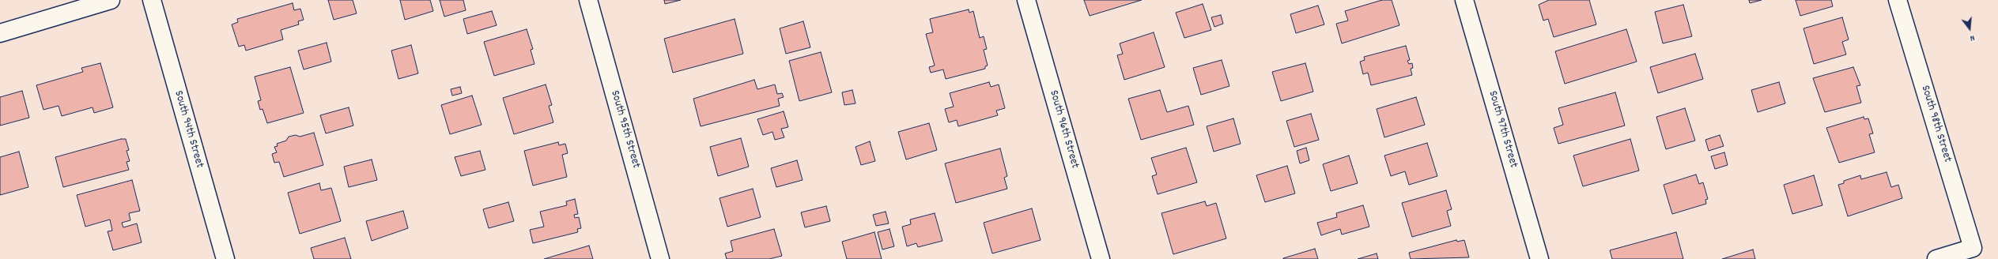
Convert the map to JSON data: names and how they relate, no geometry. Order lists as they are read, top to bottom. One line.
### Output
{"streets":{"street":["South 98th Street","South 94th Street","South 95th Street","South 96th Street","South 97th Street"]},"north":"bottom"}
